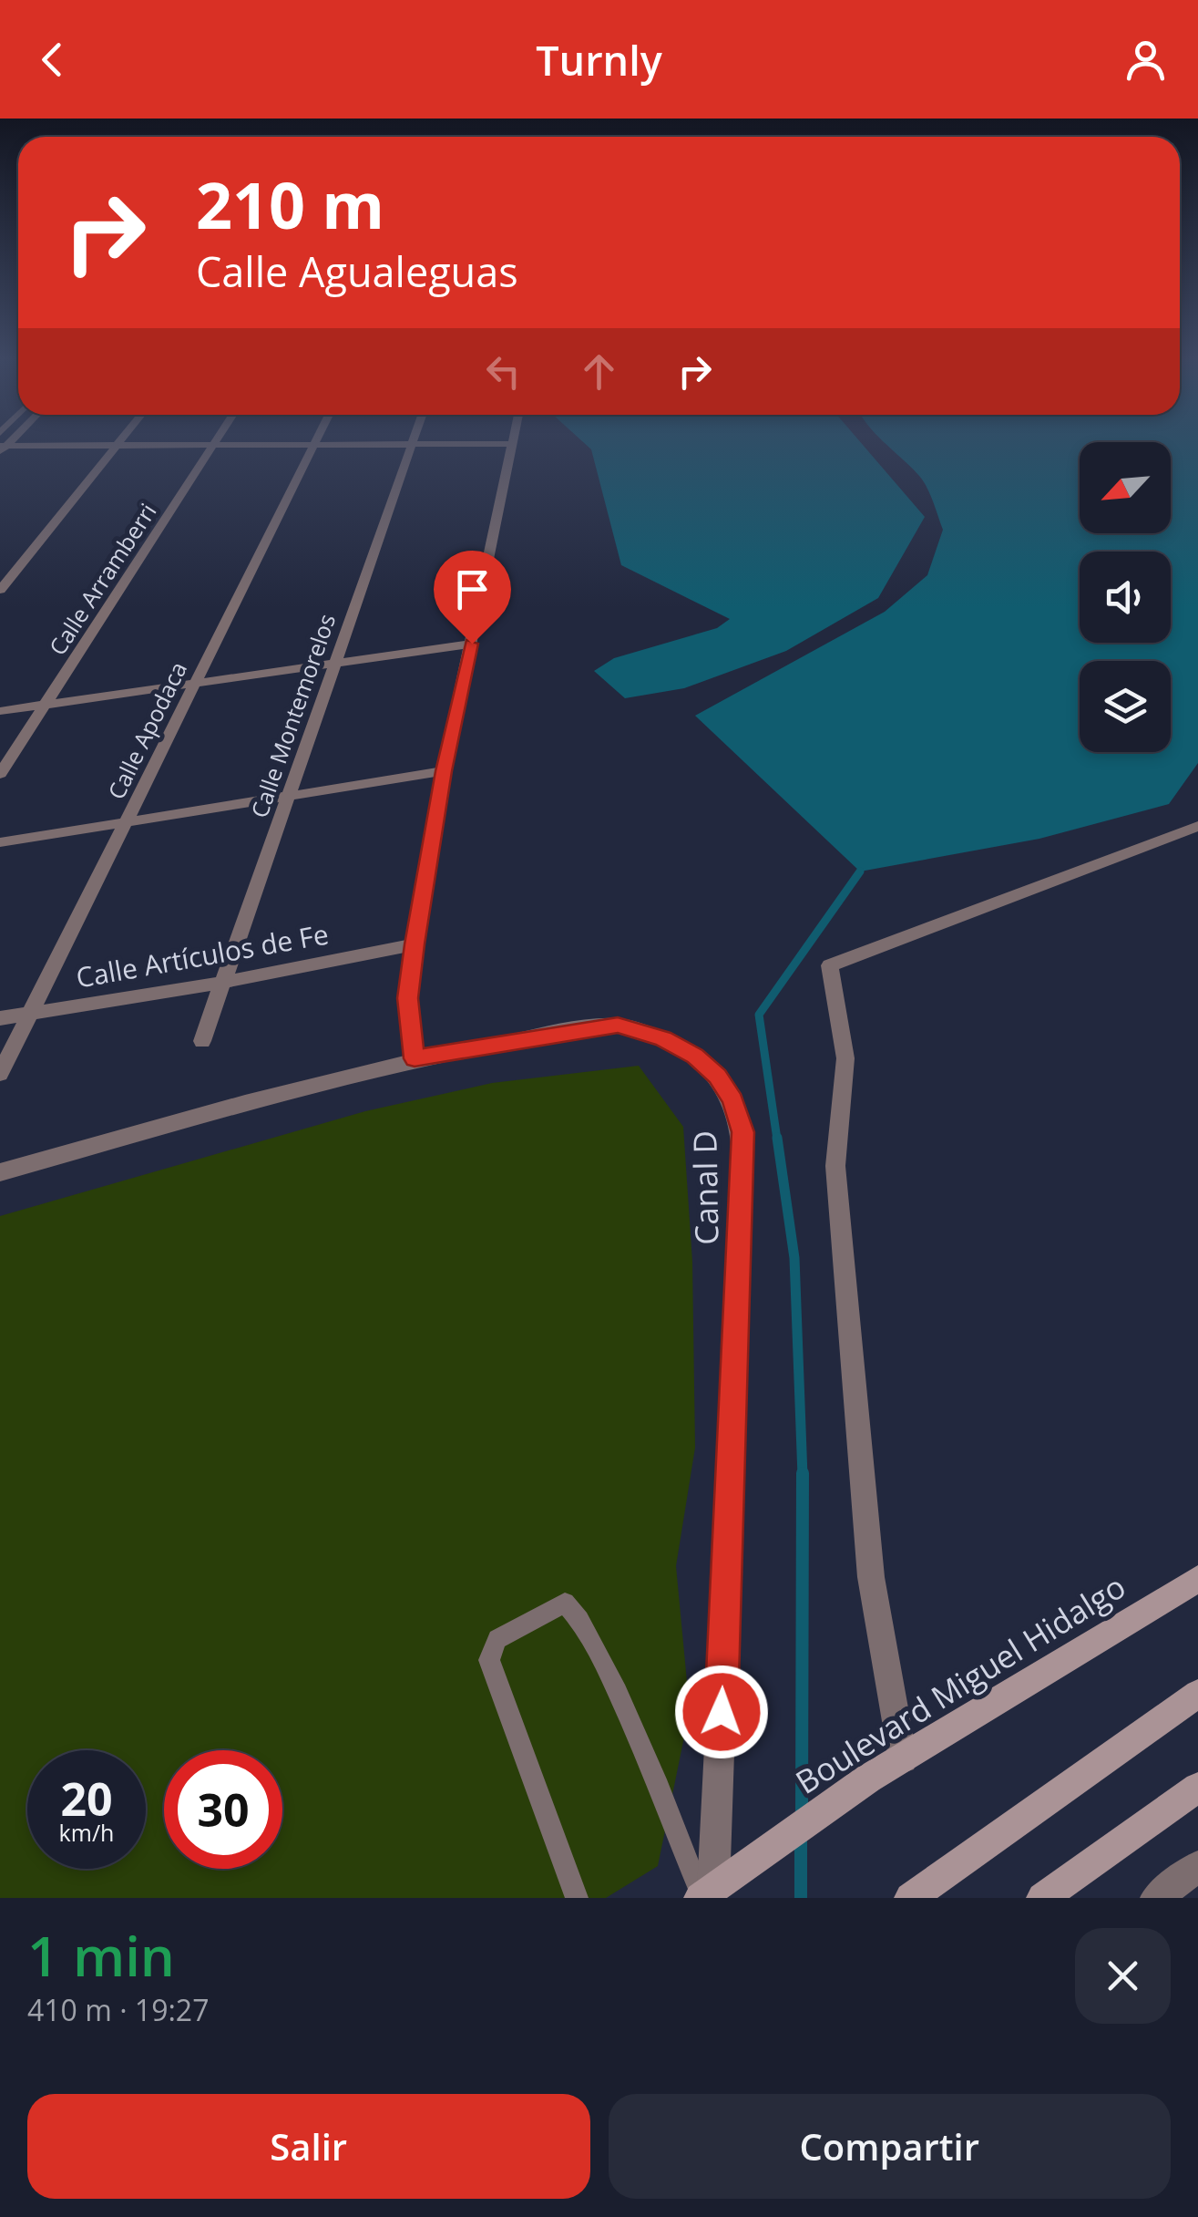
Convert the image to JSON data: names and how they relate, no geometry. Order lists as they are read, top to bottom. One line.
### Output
{"streets":{"main road":["Boulevard Miguel Hidalgo"],"street":["Calle Arramberri","Calle Montemorelos","Calle Apodaca","Calle Artículos de Fe","Canal D"]},"crossings":[["Calle Montemorelos","Calle Artículos de Fe"],["Calle Apodaca","Calle Artículos de Fe"],["Canal D","Boulevard Miguel Hidalgo"]],"north":"bottom left","page":{"header":"Turnly","turn":["210 m","Calle Agualeguas"],"speed":"20 km/h","limit":"30","heading":["1 min","410 m · 19:27"],"buttons":["Salir","Compartir"]}}
